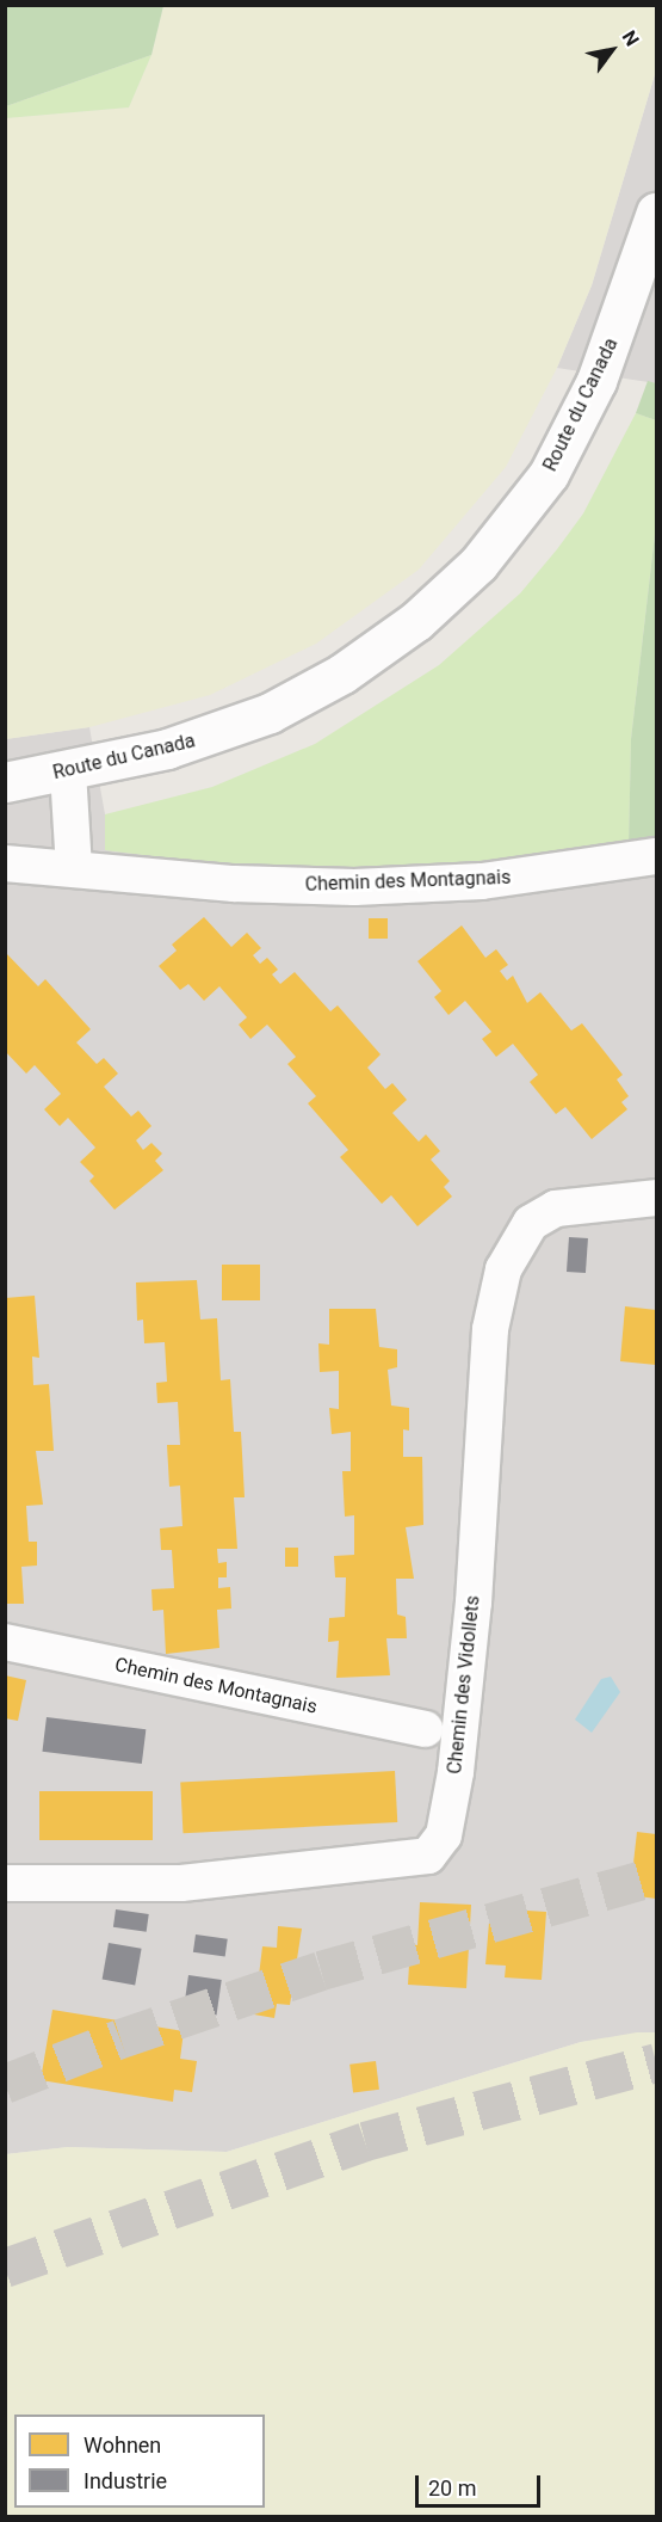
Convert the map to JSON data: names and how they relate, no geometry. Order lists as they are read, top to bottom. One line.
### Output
{"streets":{"street":["Route du Canada","Chemin des Montagnais","Chemin des Vidollets"]},"legend":["Wohnen","Industrie"],"scale_bar":"20 m","north":"top right"}
